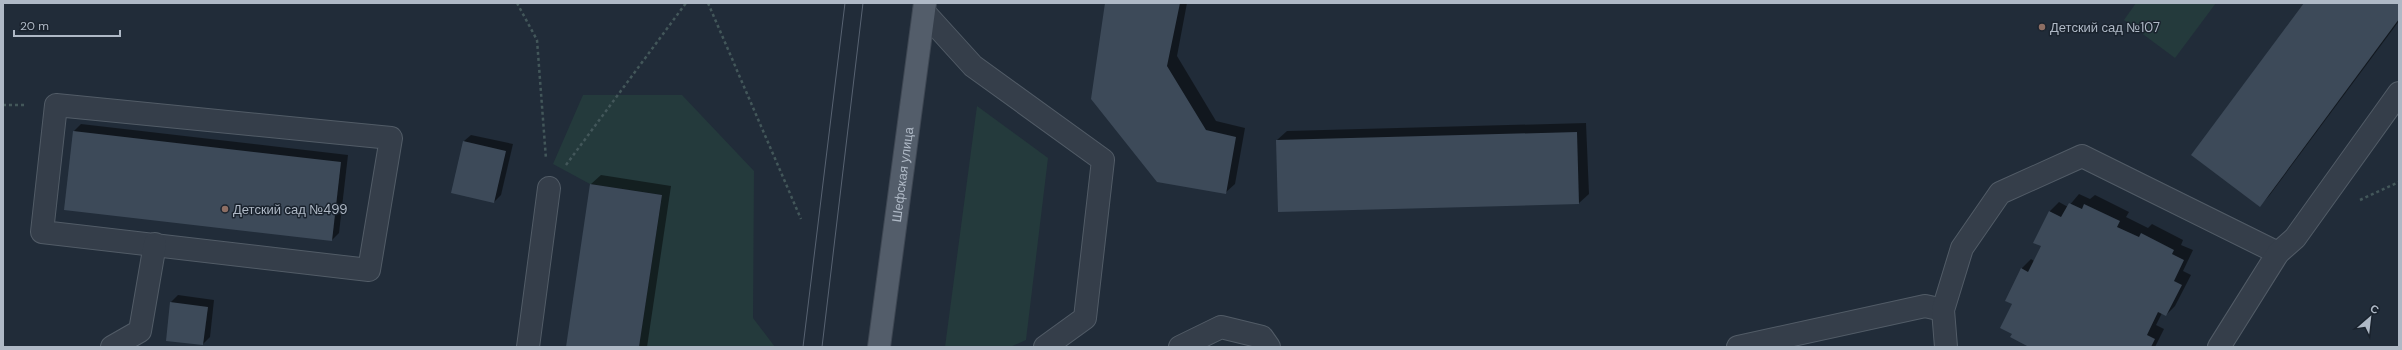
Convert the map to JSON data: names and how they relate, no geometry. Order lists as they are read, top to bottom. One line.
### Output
{"streets":{"main road":["Шефская улица"]},"places":["Детский сад №107","Детский сад №499"],"scale_bar":"20 m","north":"top right"}
